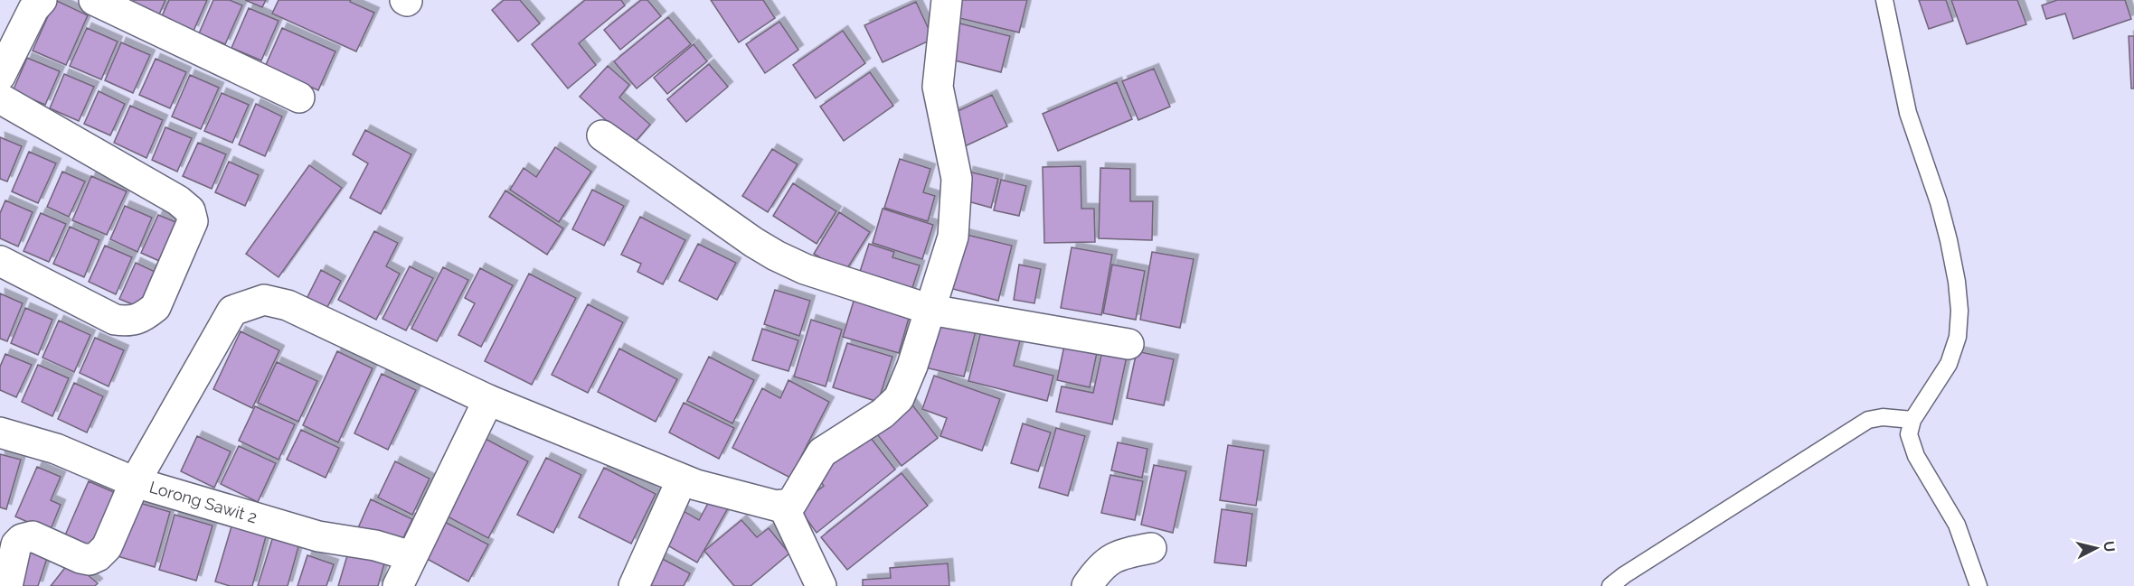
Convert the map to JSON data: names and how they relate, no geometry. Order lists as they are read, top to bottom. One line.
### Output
{"streets":{"street":["Lorong Sawit 2"]},"north":"right"}
